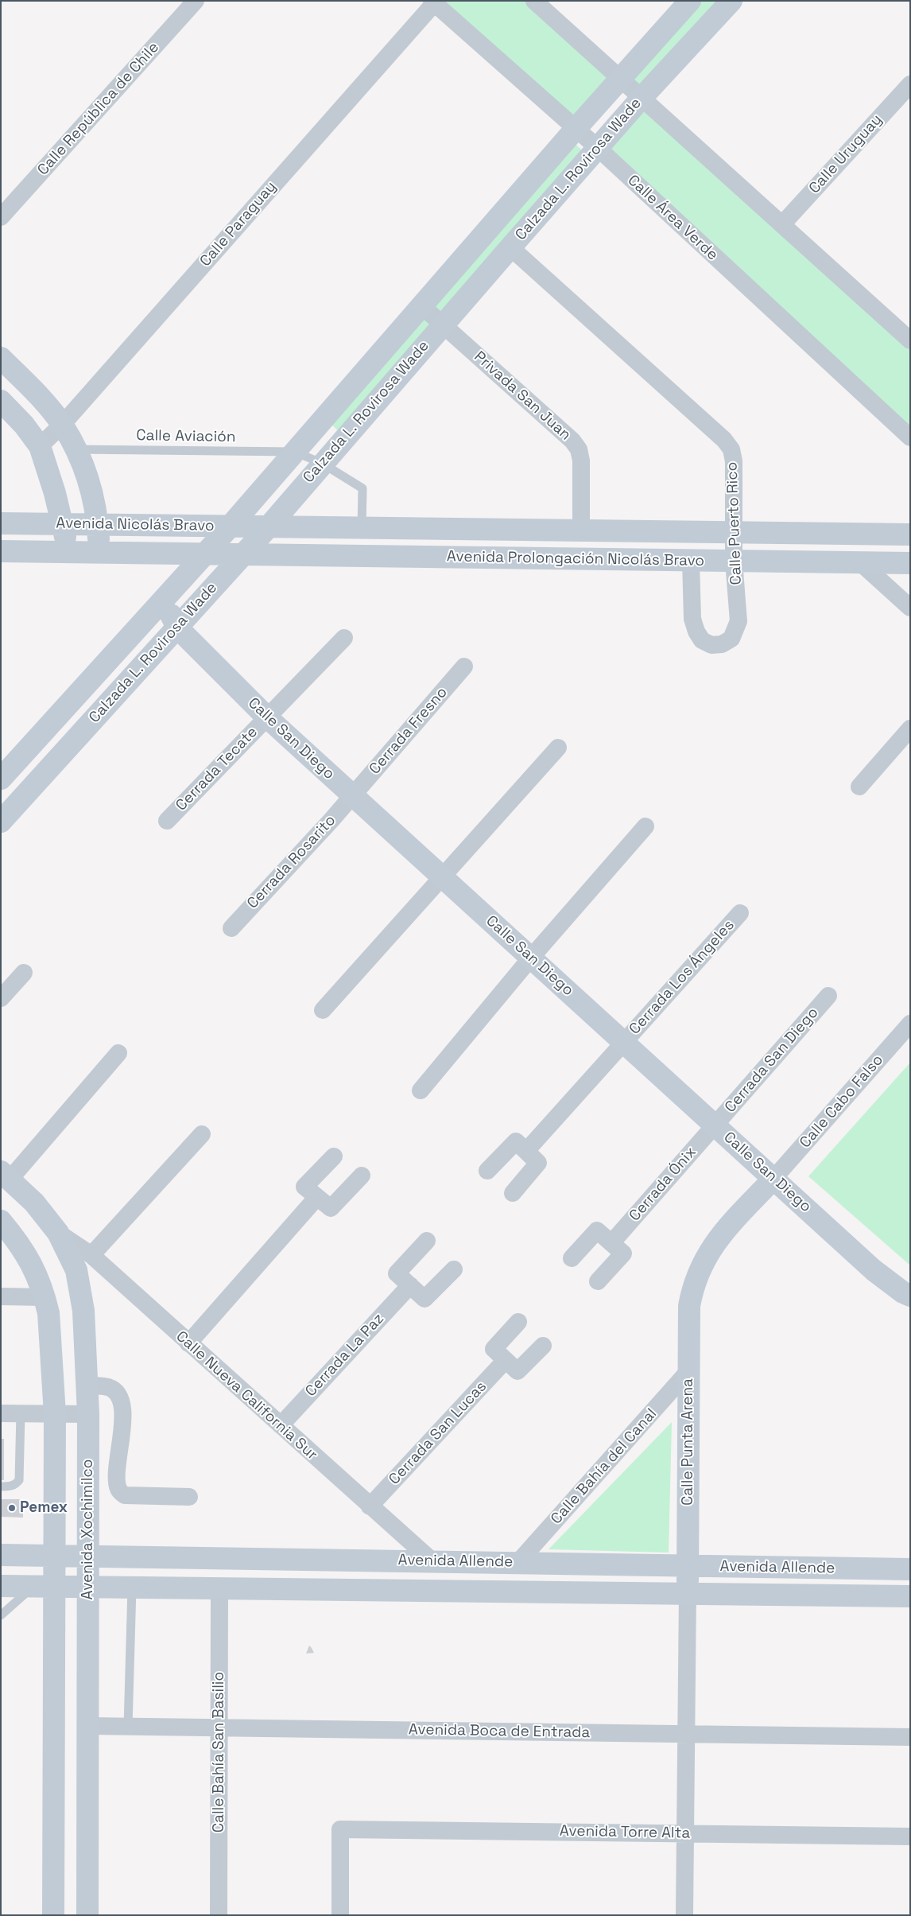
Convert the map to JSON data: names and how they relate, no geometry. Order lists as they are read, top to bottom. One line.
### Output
{"streets":{"street":["Calle República de Chile","Calle Uruguay","Calzada L. Rovirosa Wade","Calle Área Verde","Calle Paraguay","Privada San Juan","Calle Puerto Rico","Avenida Nicolás Bravo","Avenida Prolongación Nicolás Bravo","Cerrada Fresno","Calle San Diego","Cerrada Tecate","Cerrada Rosarito","Cerrada Los Ángeles","Cerrada San Diego","Calle Cabo Falso","Cerrada Ónix","Cerrada La Paz","Calle Nueva California Sur","Cerrada San Lucas","Calle Punta Arena","Calle Bahía del Canal","Avenida Xochimilco","Avenida Allende","Avenida Boca de Entrada","Calle Bahía San Basilio","Avenida Torre Alta"],"lane":["Calle Aviación"]},"crossings":[["Calzada L. Rovirosa Wade","Calle Área Verde"],["Calzada L. Rovirosa Wade","Privada San Juan"],["Calzada L. Rovirosa Wade","Calle Aviación"],["Calzada L. Rovirosa Wade","Calle Puerto Rico"],["Calzada L. Rovirosa Wade","Avenida Nicolás Bravo"],["Calzada L. Rovirosa Wade","Avenida Prolongación Nicolás Bravo"],["Calzada L. Rovirosa Wade","Calle San Diego"],["Calle Área Verde","Calle Paraguay"],["Privada San Juan","Avenida Prolongación Nicolás Bravo"],["Calle Puerto Rico","Avenida Prolongación Nicolás Bravo"],["Avenida Nicolás Bravo","Avenida Prolongación Nicolás Bravo"],["Cerrada Fresno","Calle San Diego"],["Cerrada Fresno","Cerrada Rosarito"],["Calle San Diego","Cerrada Tecate"],["Calle San Diego","Cerrada Rosarito"],["Calle San Diego","Cerrada Los Ángeles"],["Calle San Diego","Cerrada San Diego"],["Calle San Diego","Calle Cabo Falso"],["Calle San Diego","Cerrada Ónix"],["Calle San Diego","Calle Punta Arena"],["Cerrada San Diego","Cerrada Ónix"],["Calle Cabo Falso","Calle Punta Arena"],["Cerrada La Paz","Calle Nueva California Sur"],["Calle Nueva California Sur","Cerrada San Lucas"],["Calle Nueva California Sur","Avenida Xochimilco"],["Calle Nueva California Sur","Avenida Allende"],["Calle Punta Arena","Calle Bahía del Canal"],["Calle Punta Arena","Avenida Allende"],["Calle Punta Arena","Avenida Boca de Entrada"],["Calle Punta Arena","Avenida Torre Alta"],["Calle Bahía del Canal","Avenida Allende"],["Avenida Xochimilco","Avenida Allende"],["Avenida Xochimilco","Avenida Boca de Entrada"],["Avenida Allende","Calle Bahía San Basilio"],["Avenida Boca de Entrada","Calle Bahía San Basilio"]],"places":["Pemex"]}
